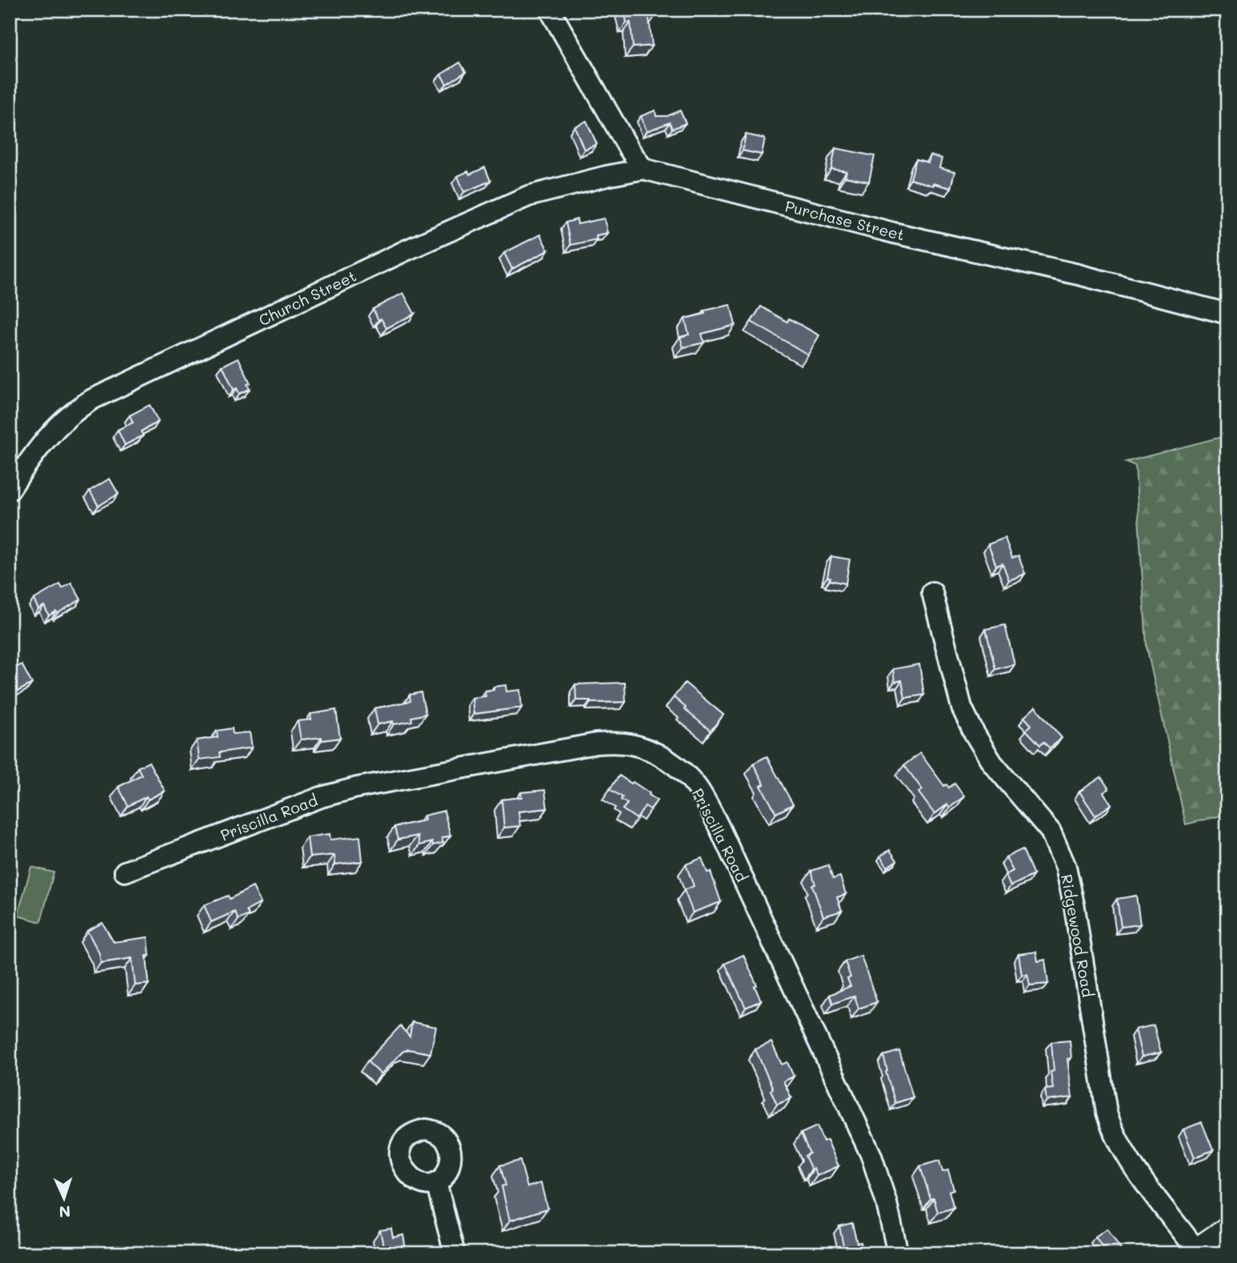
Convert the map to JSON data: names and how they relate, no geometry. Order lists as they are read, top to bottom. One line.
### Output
{"streets":{"street":["Purchase Street","Church Street","Priscilla Road","Ridgewood Road"]},"crossings":[["Purchase Street","Church Street"]],"north":"bottom"}
